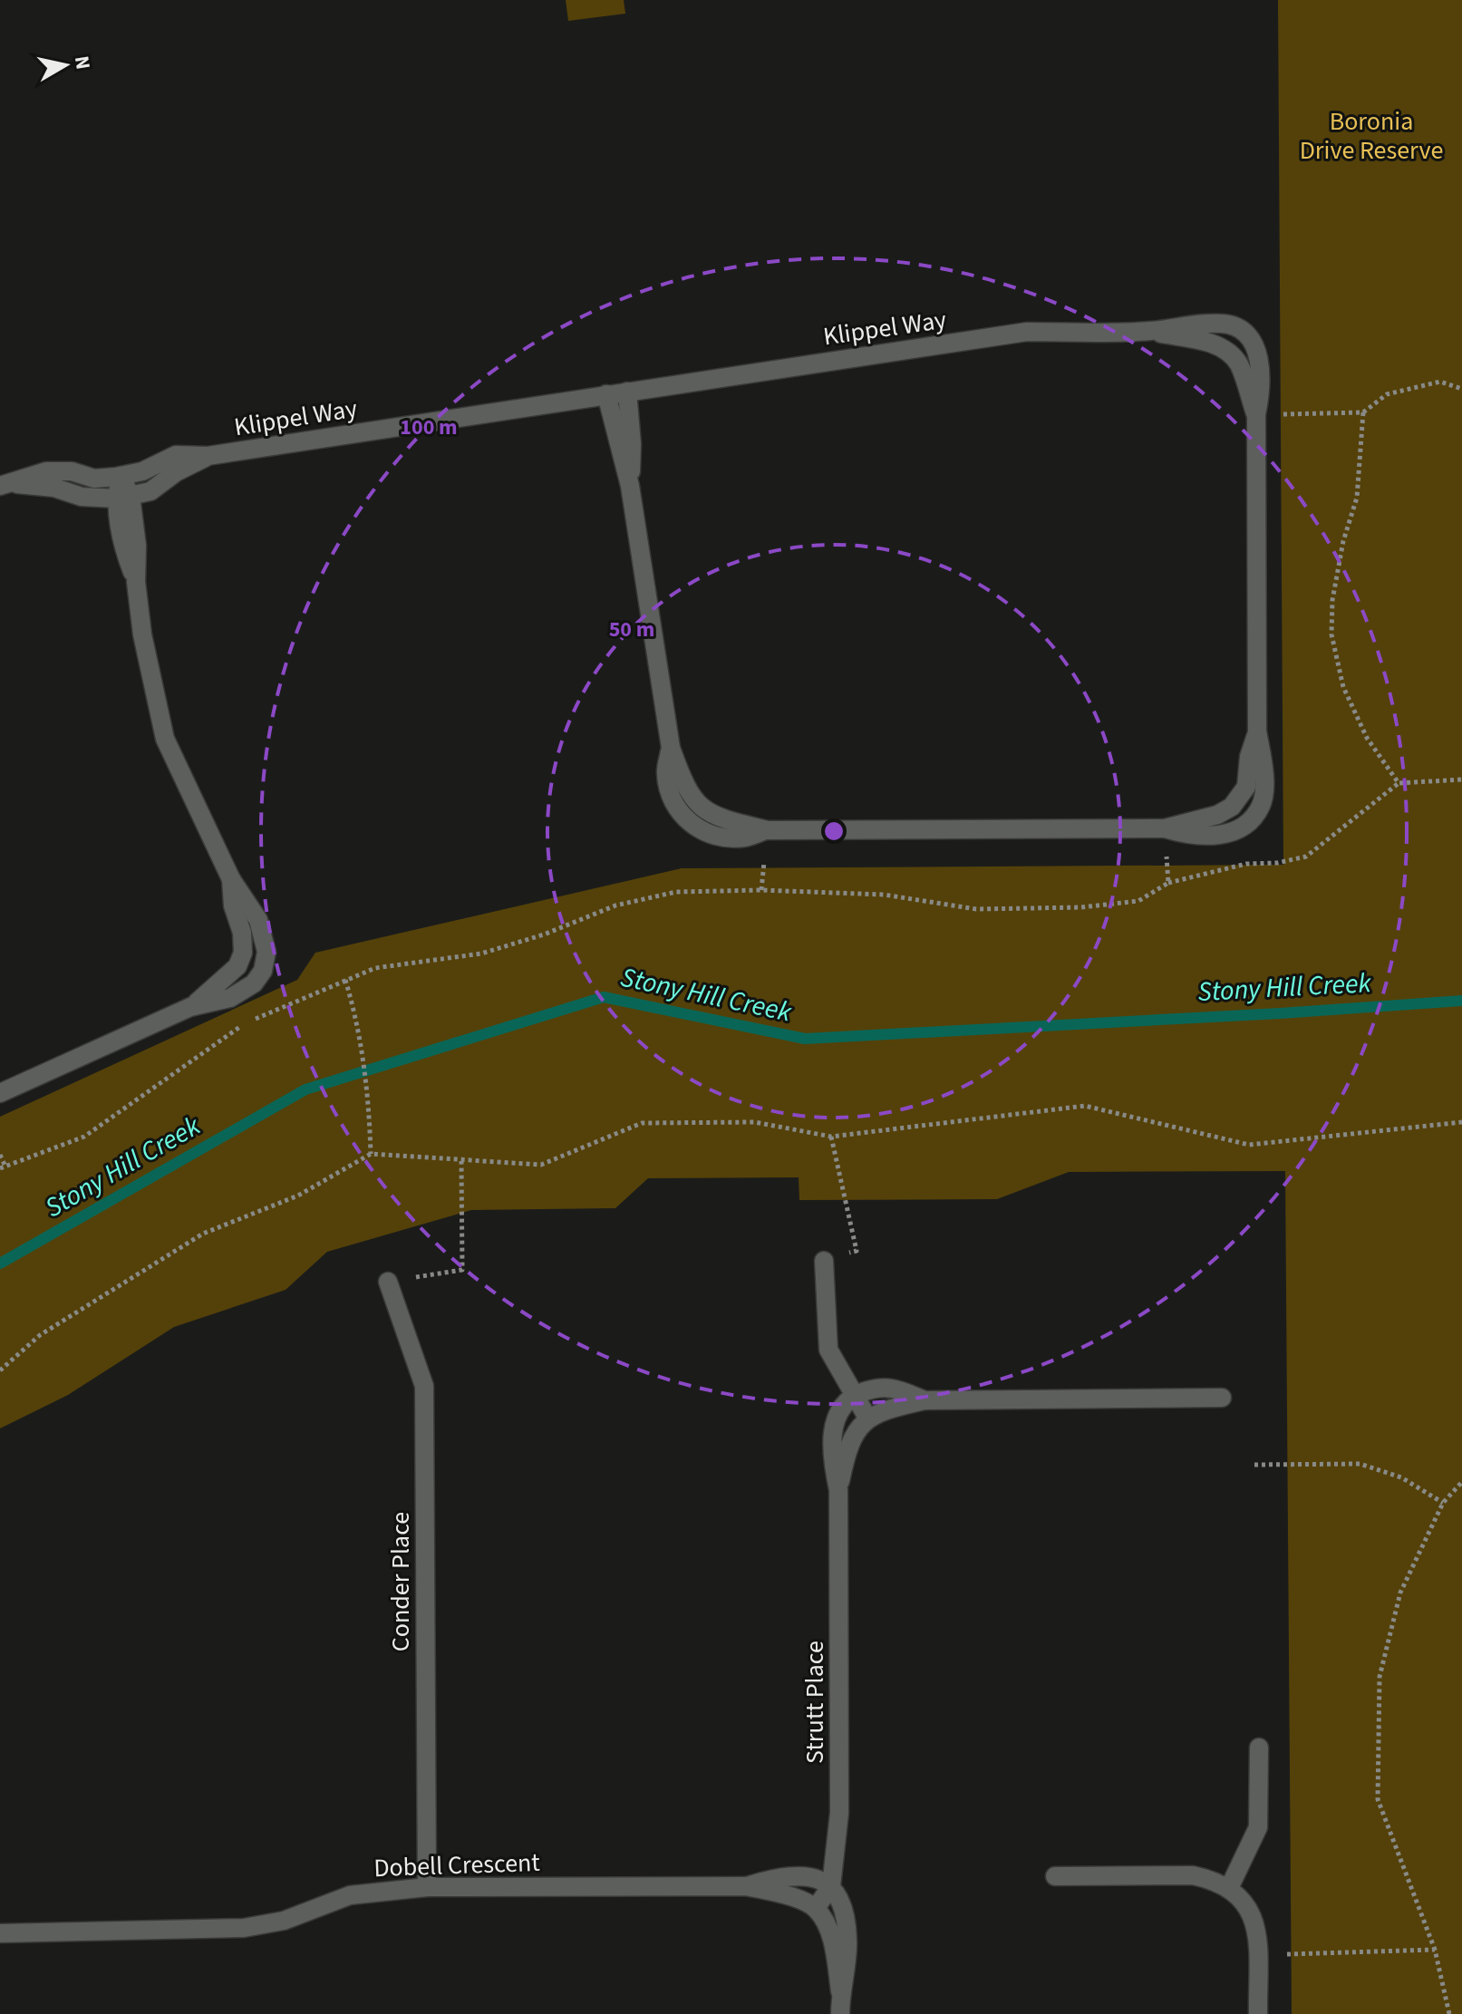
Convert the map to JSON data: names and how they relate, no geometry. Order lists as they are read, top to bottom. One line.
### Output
{"streets":{"street":["Klippel Way","Conder Place","Strutt Place","Dobell Crescent"]},"crossings":[["Conder Place","Dobell Crescent"],["Strutt Place","Dobell Crescent"]],"water":["Stony Hill Creek"],"parks":["Boronia Drive Reserve"],"north":"right","rings":["100 m","50 m"]}
